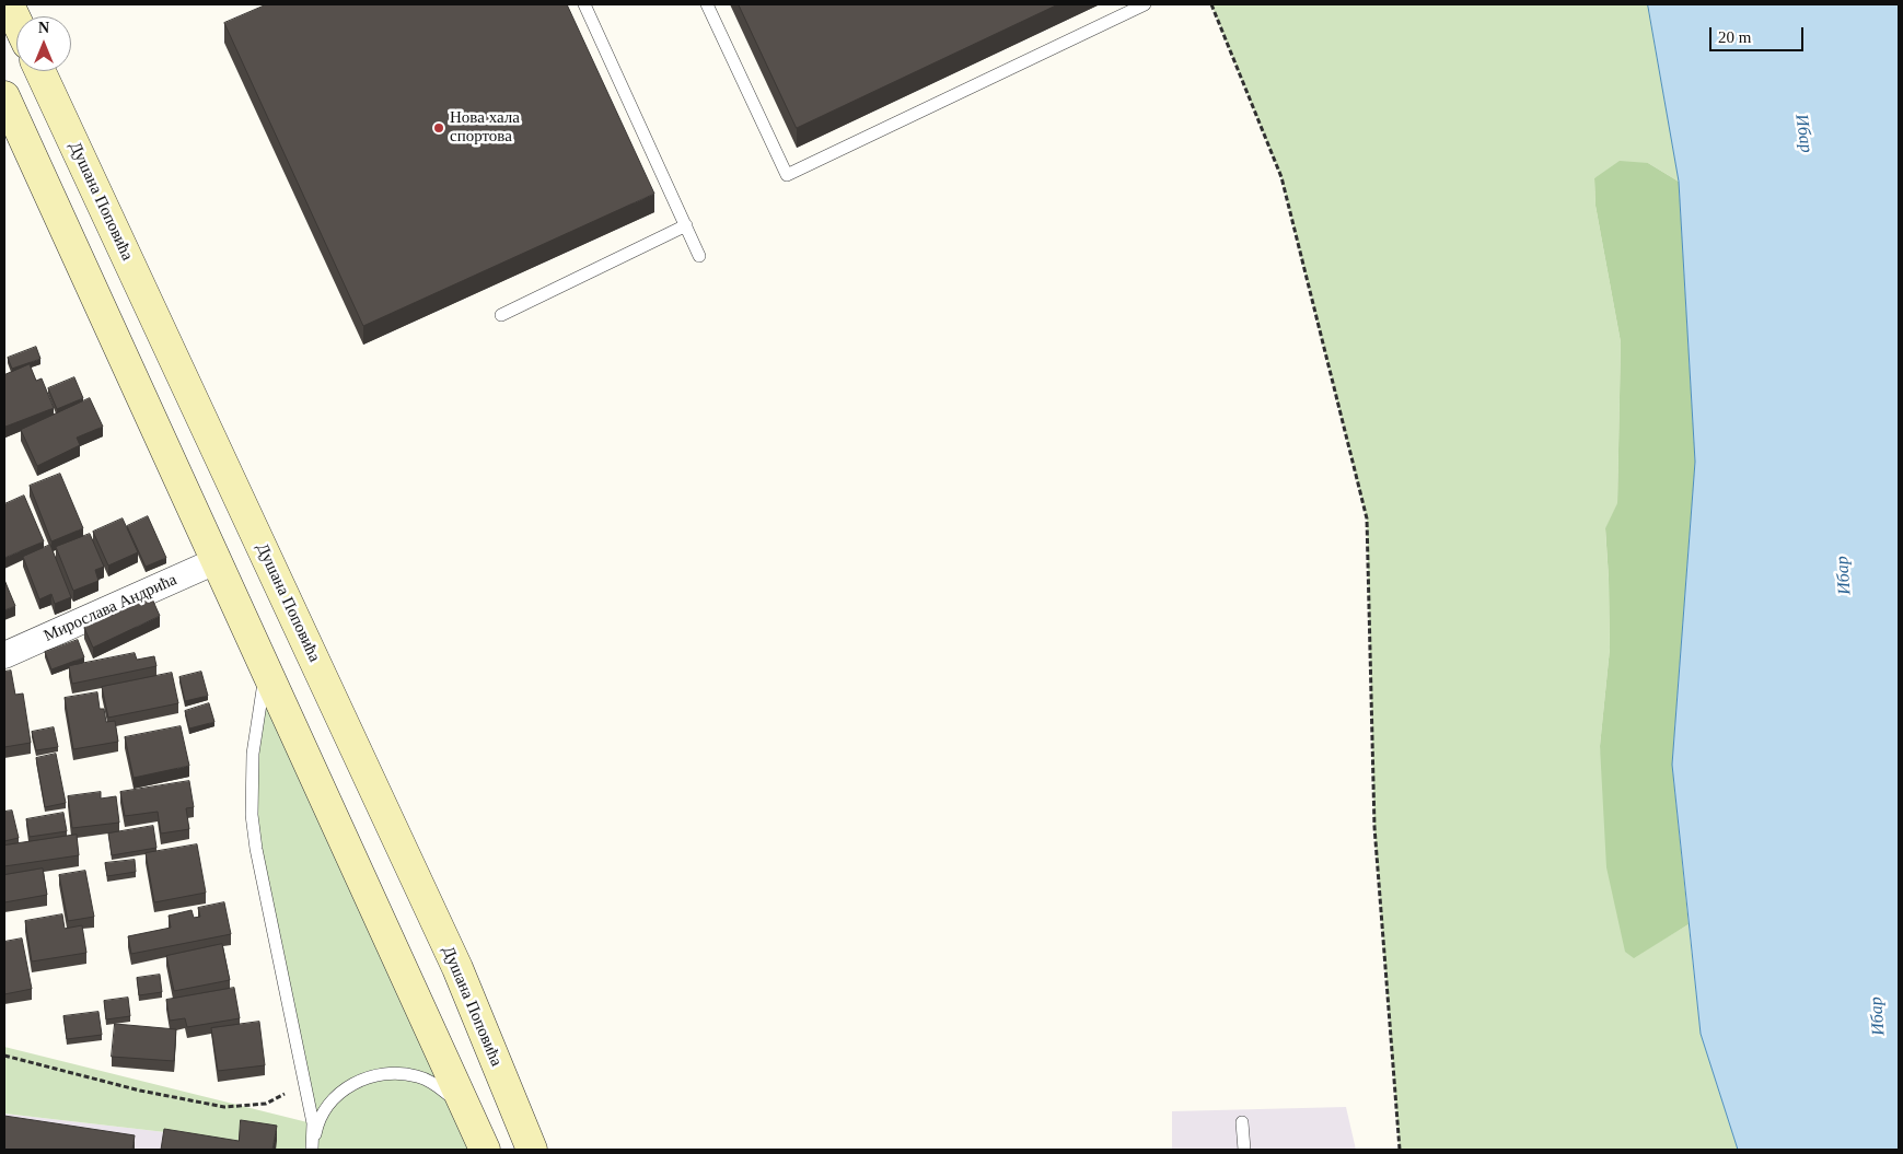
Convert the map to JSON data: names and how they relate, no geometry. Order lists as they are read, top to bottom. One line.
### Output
{"streets":{"main road":["Душана Поповића"],"street":["Мирослава Андрића"]},"water":["Ибар"],"places":["Нова хала спортова"],"scale_bar":"20 m","north":"top"}
